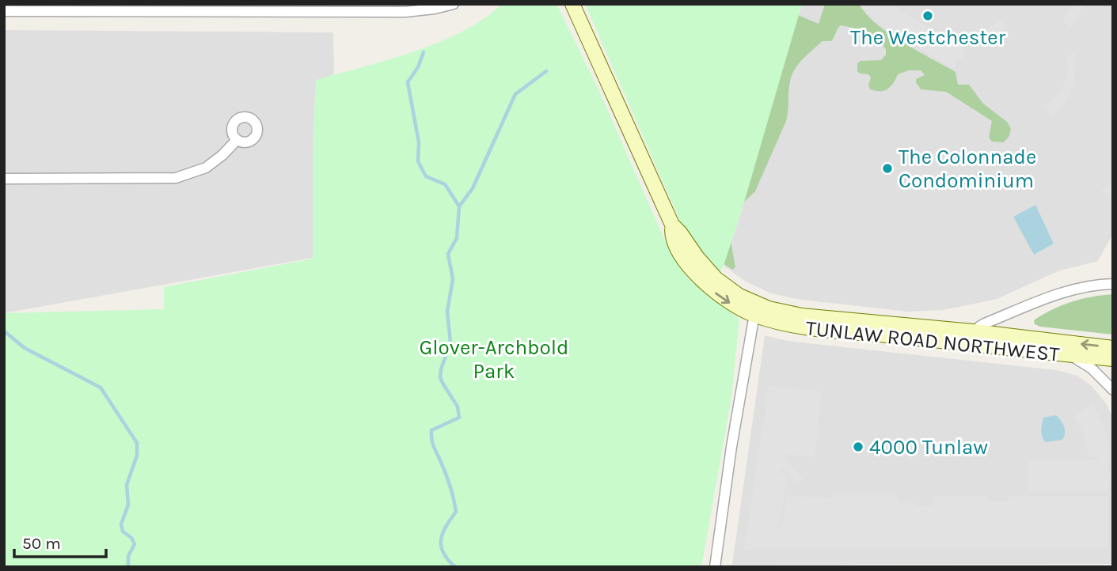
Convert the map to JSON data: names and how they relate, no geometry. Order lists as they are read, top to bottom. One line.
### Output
{"streets":{"street":["TUNLAW ROAD NORTHWEST"]},"parks":["Glover-Archbold Park"],"places":["The Westchester","The Colonnade Condominium","4000 Tunlaw"],"scale_bar":"50 m"}
